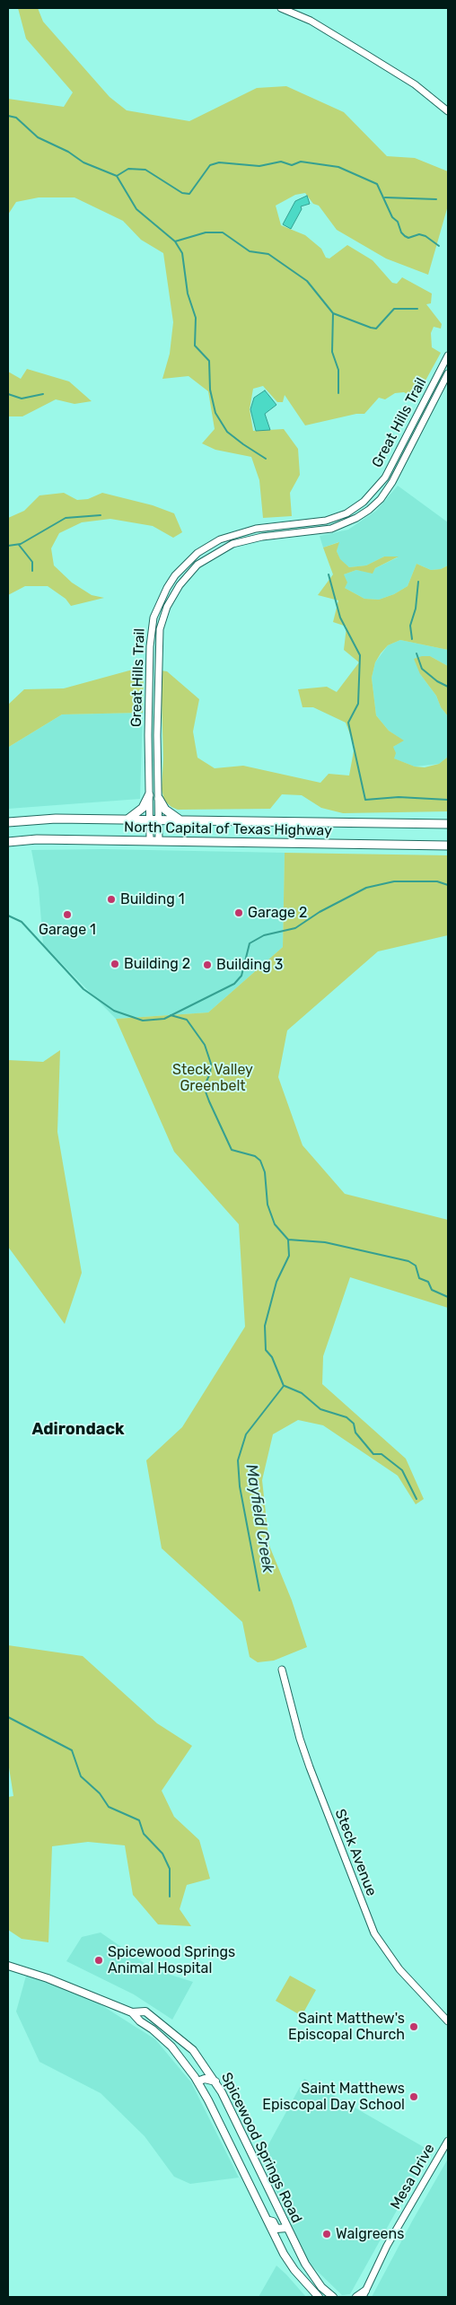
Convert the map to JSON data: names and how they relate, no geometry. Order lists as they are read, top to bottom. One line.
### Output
{"streets":{"highway":["North Capital of Texas Highway"],"main road":["Spicewood Springs Road"],"street":["Great Hills Trail","Steck Avenue","Mesa Drive"]},"crossings":[["Great Hills Trail","North Capital of Texas Highway"]],"districts":["Adirondack"],"water":["Mayfield Creek"],"parks":["Steck Valley Greenbelt"],"places":["Building 1","Garage 2","Garage 1","Building 2","Building 3","Spicewood Springs Animal Hospital","Saint Matthew's Episcopal Church","Saint Matthews Episcopal Day School","Walgreens"]}
